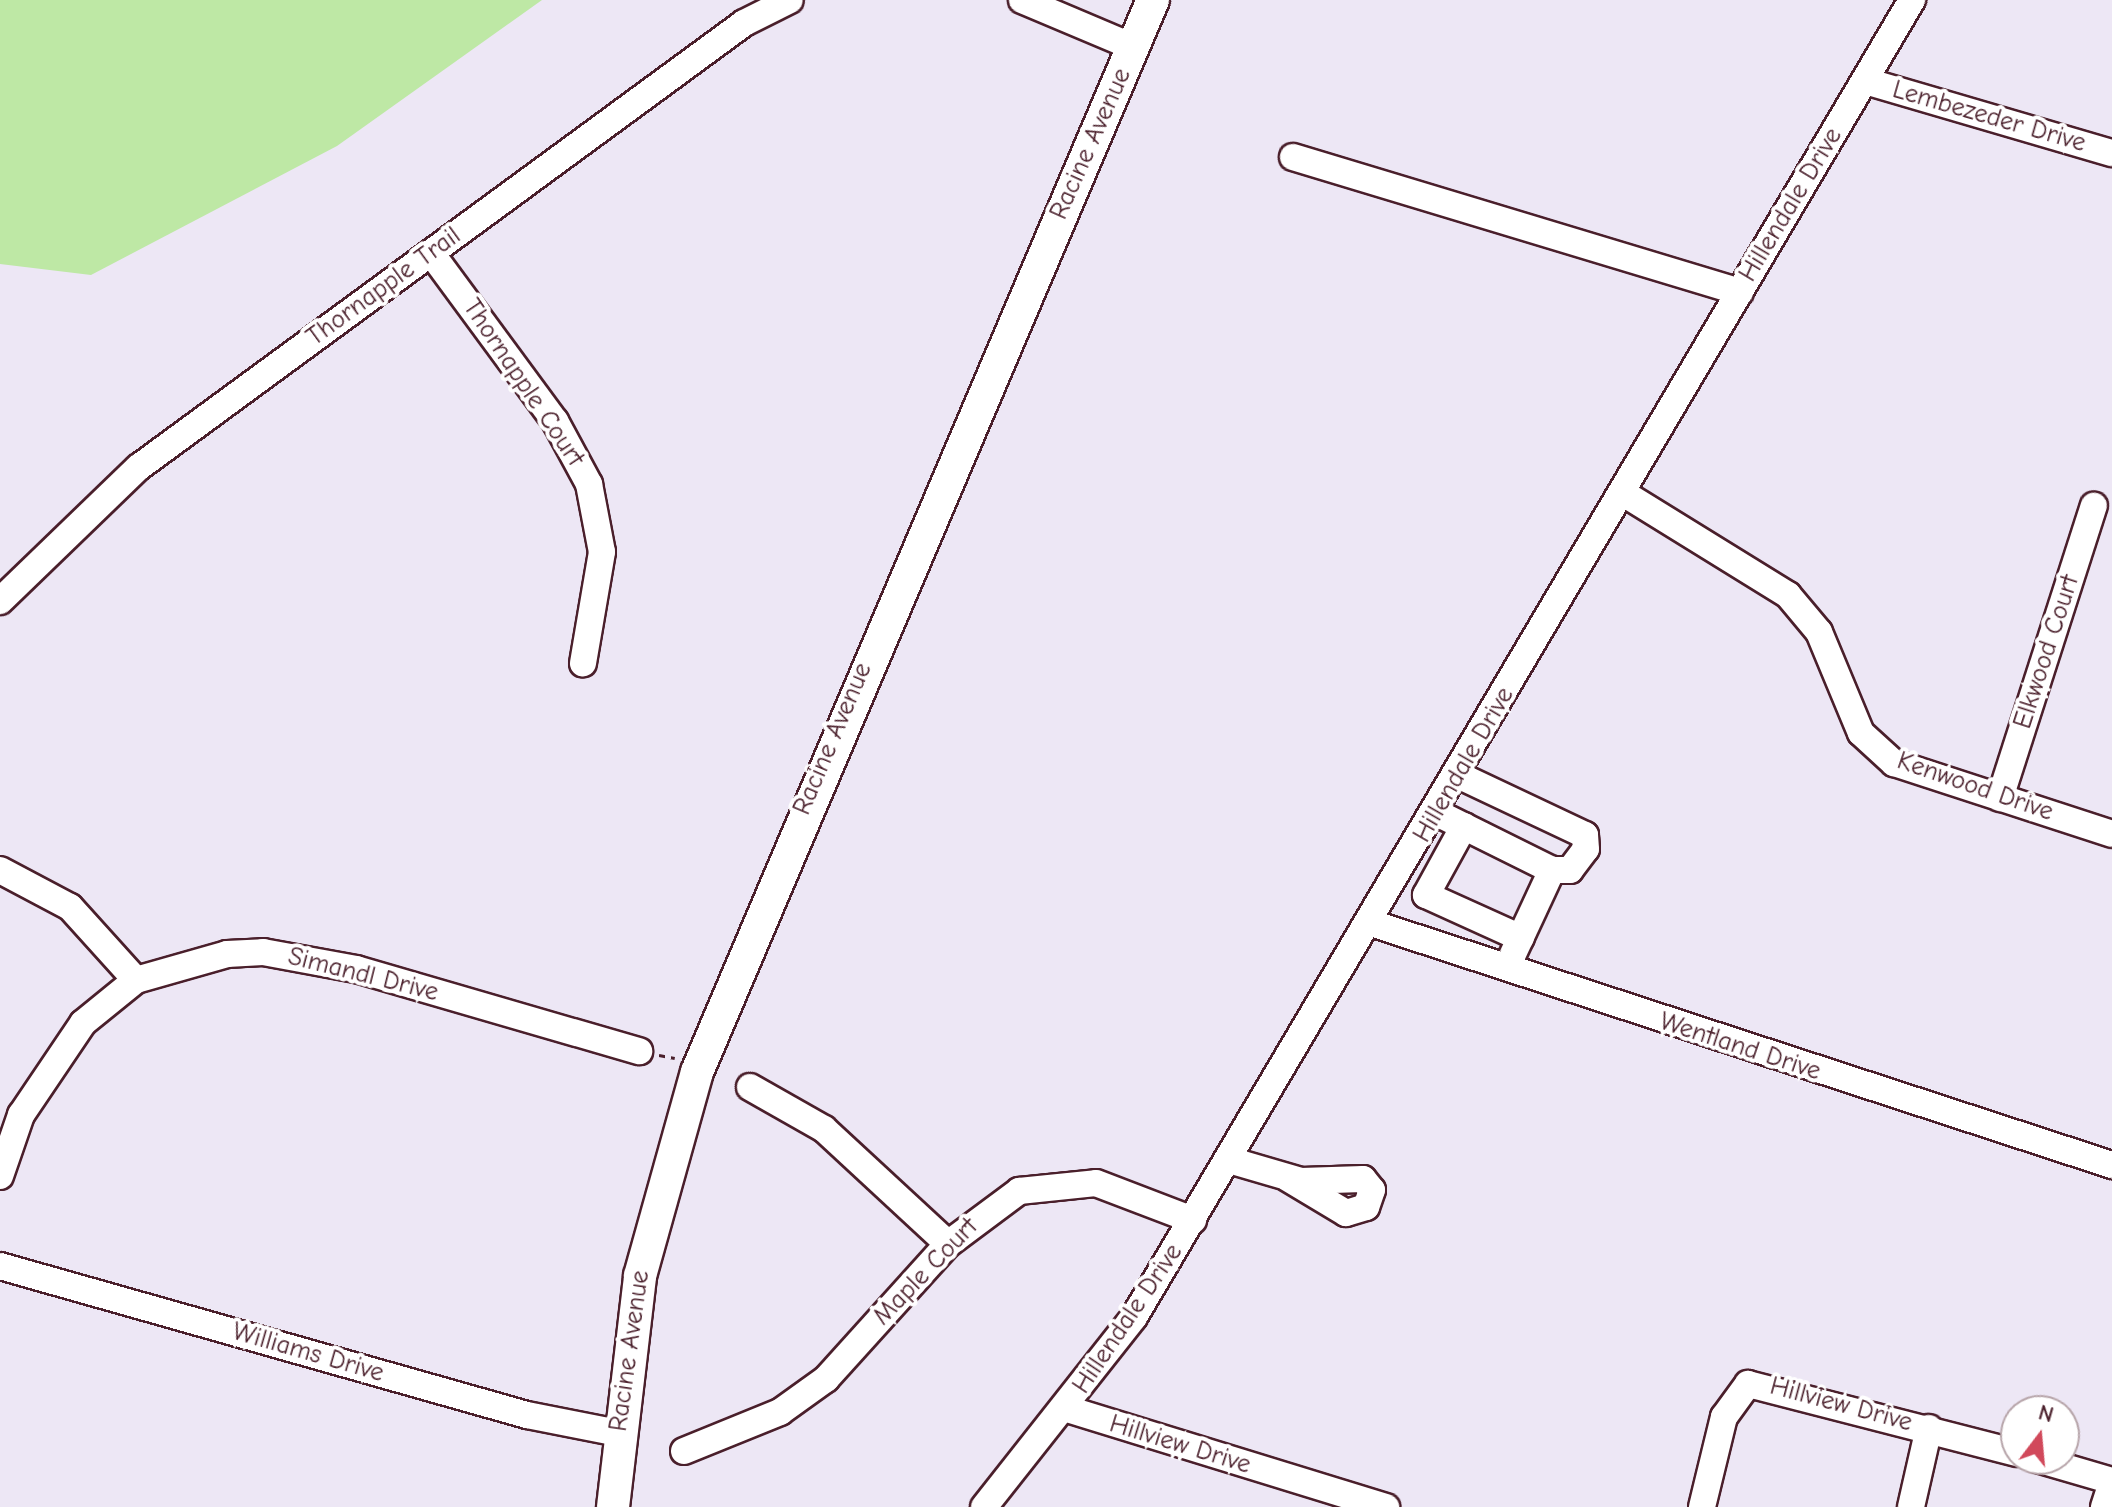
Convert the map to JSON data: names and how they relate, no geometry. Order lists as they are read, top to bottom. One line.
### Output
{"streets":{"main road":["Racine Avenue"],"street":["Lembezeder Drive","Hillendale Drive","Thornapple Trail","Thornapple Court","Elkwood Court","Kenwood Drive","Simandl Drive","Wentland Drive","Maple Court","Williams Drive","Hillview Drive"]},"crossings":[["Lembezeder Drive","Hillendale Drive"],["Racine Avenue","Williams Drive"],["Hillendale Drive","Kenwood Drive"],["Hillendale Drive","Wentland Drive"],["Hillendale Drive","Maple Court"],["Hillendale Drive","Hillview Drive"],["Thornapple Trail","Thornapple Court"],["Elkwood Court","Kenwood Drive"]],"north":"top"}
